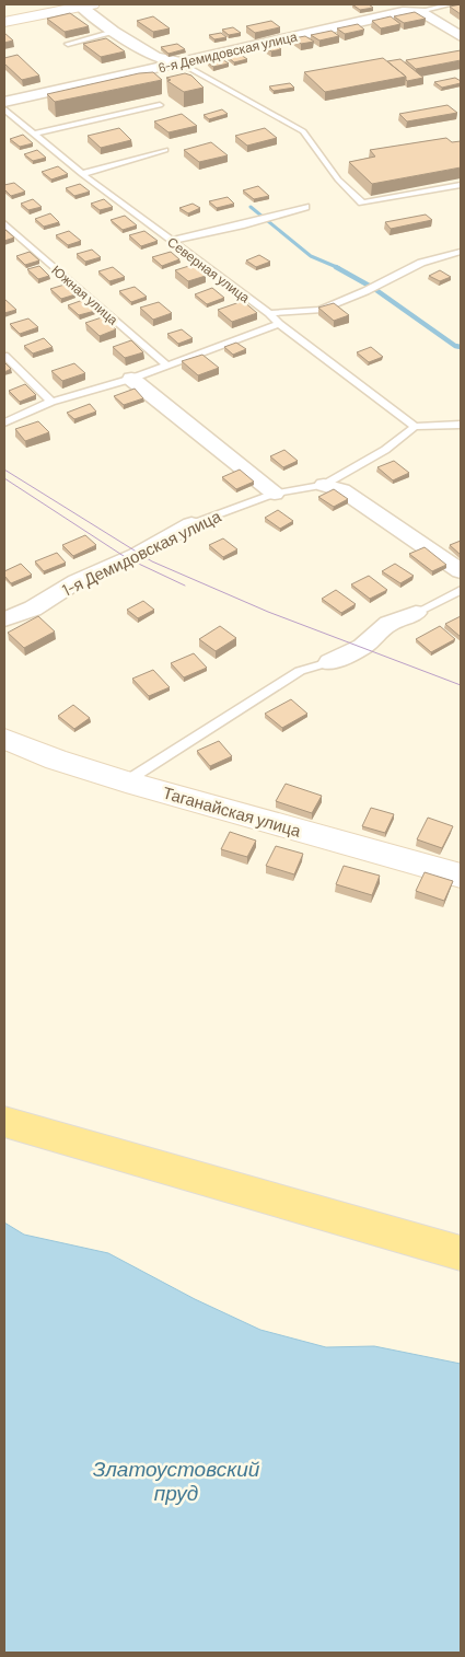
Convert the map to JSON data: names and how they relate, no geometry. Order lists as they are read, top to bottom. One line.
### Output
{"streets":{"main road":["Таганайская улица"],"street":["6-я Демидовская улица","1-я Демидовская улица"],"lane":["Северная улица","Южная улица"]},"crossings":[["Северная улица","1-я Демидовская улица"]],"water":["Златоустовский пруд"]}
